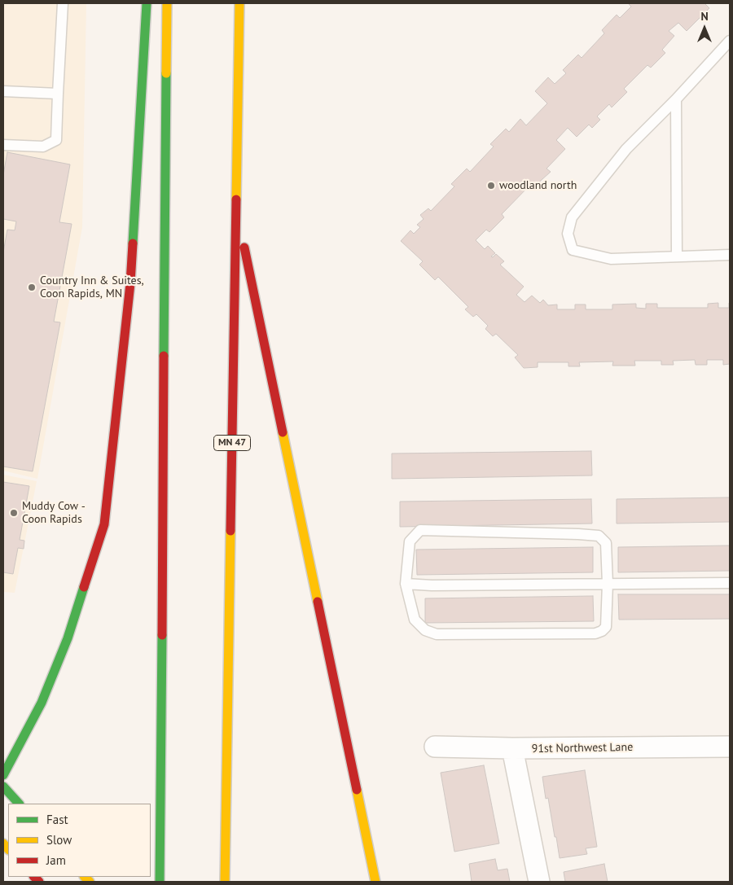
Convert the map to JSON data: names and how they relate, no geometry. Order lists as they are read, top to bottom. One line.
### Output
{"streets":{"main road":["MN 47"],"street":["91st Northwest Lane"]},"places":["woodland north","Country Inn & Suites, Coon Rapids, MN","Muddy Cow - Coon Rapids"],"legend":["Fast","Slow","Jam"],"north":"top"}
